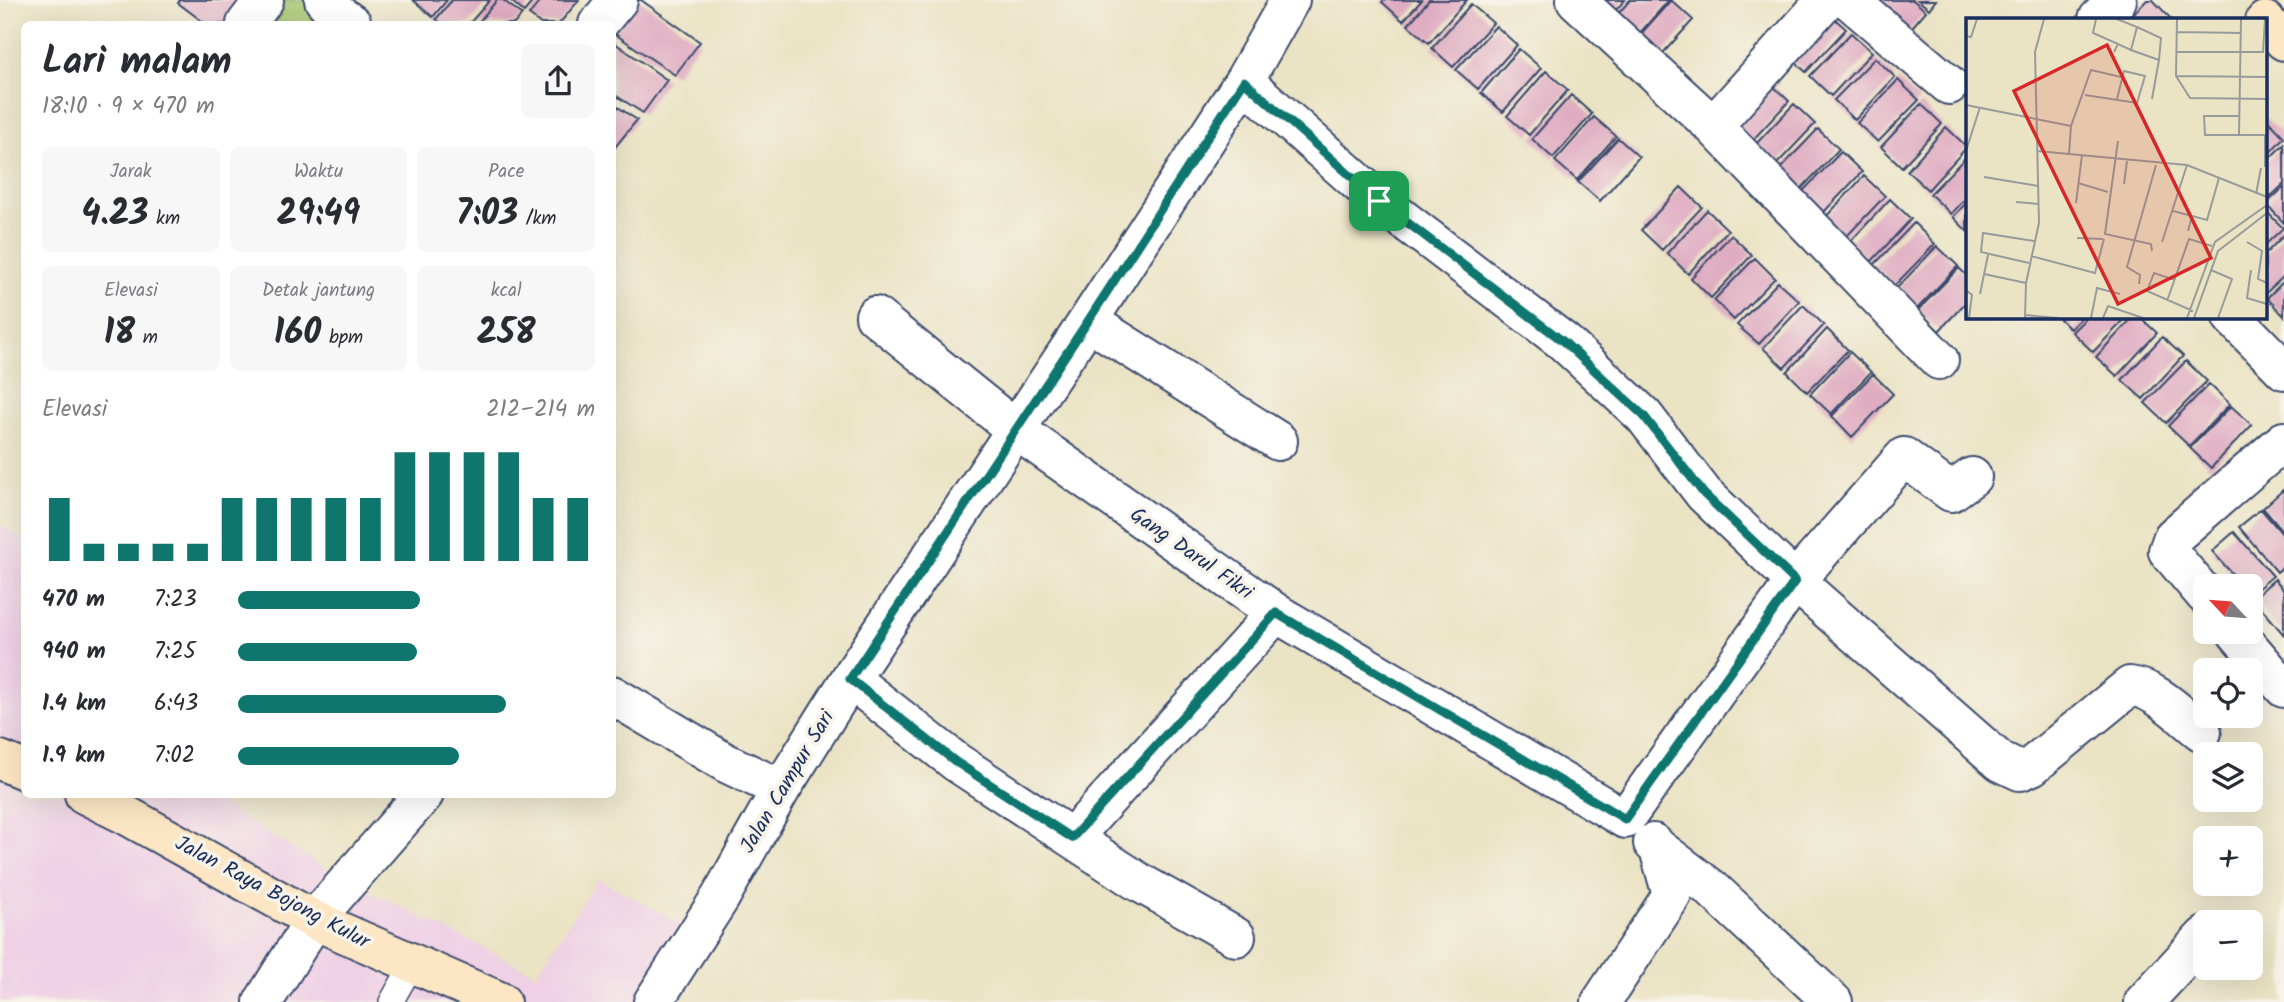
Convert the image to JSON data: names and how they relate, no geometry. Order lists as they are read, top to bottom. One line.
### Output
{"streets":{"street":["Gang Darul Fikri","Jalan Campur Sari","Jalan Raya Bojong Kulur"]},"crossings":[["Gang Darul Fikri","Jalan Campur Sari"]],"north":"top left","page":{"heading":["Lari malam","18:10 · 9 × 470 m"],"stats":[["Jarak","4.23 km"],["Waktu","29:49"],["Pace","7:03 /km"],["Elevasi","18 m"],["Detak jantung","160 bpm"],["kcal","258"]],"chart":["Elevasi","212–214 m"],"map_buttons":["+","−"],"list":[{"name":"470 m","note":"7:23"},{"name":"940 m","note":"7:25"},{"name":"1.4 km","note":"6:43"},{"name":"1.9 km","note":"7:02"}]}}
